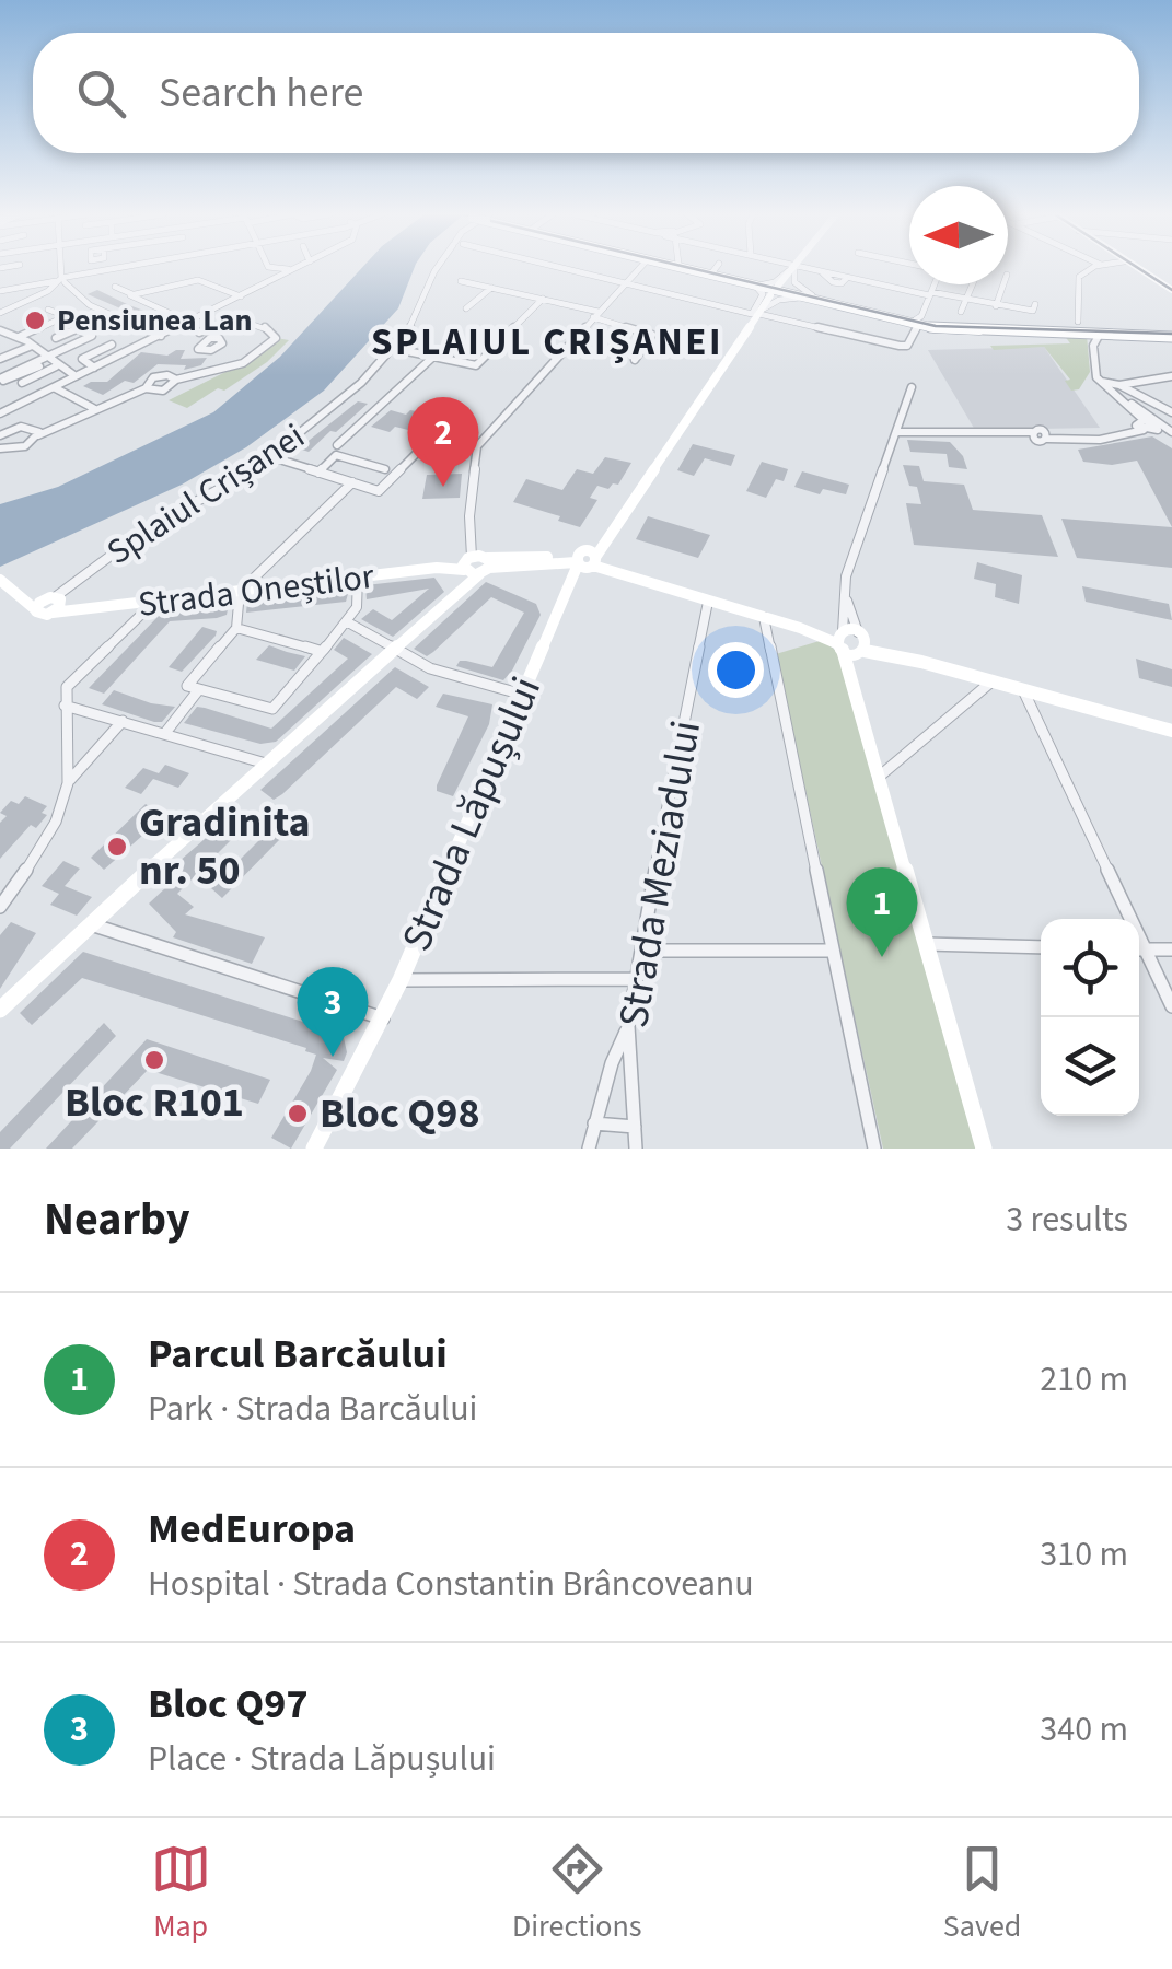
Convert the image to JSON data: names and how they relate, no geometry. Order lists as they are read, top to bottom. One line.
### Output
{"streets":{"street":["Splaiul Crișanei","Strada Oneștilor","Strada Lăpușului","Strada Meziadului"]},"crossings":[["Splaiul Crișanei","Strada Oneștilor"]],"districts":["SPLAIUL CRIȘANEI"],"places":["Pensiunea Lan","Gradinita nr. 50","Bloc R101","Bloc Q98"],"north":"left","page":{"search":"Search here","pins":["2","1","3"],"heading":["Nearby","3 results"],"list":[{"mark":"1","name":"Parcul Barcăului","note":"Park · Strada Barcăului","value":"210 m"},{"mark":"2","name":"MedEuropa","note":"Hospital · Strada Constantin Brâncoveanu","value":"310 m"},{"mark":"3","name":"Bloc Q97","note":"Place · Strada Lăpușului","value":"340 m"}],"nav":["Map","Directions","Saved"]}}
